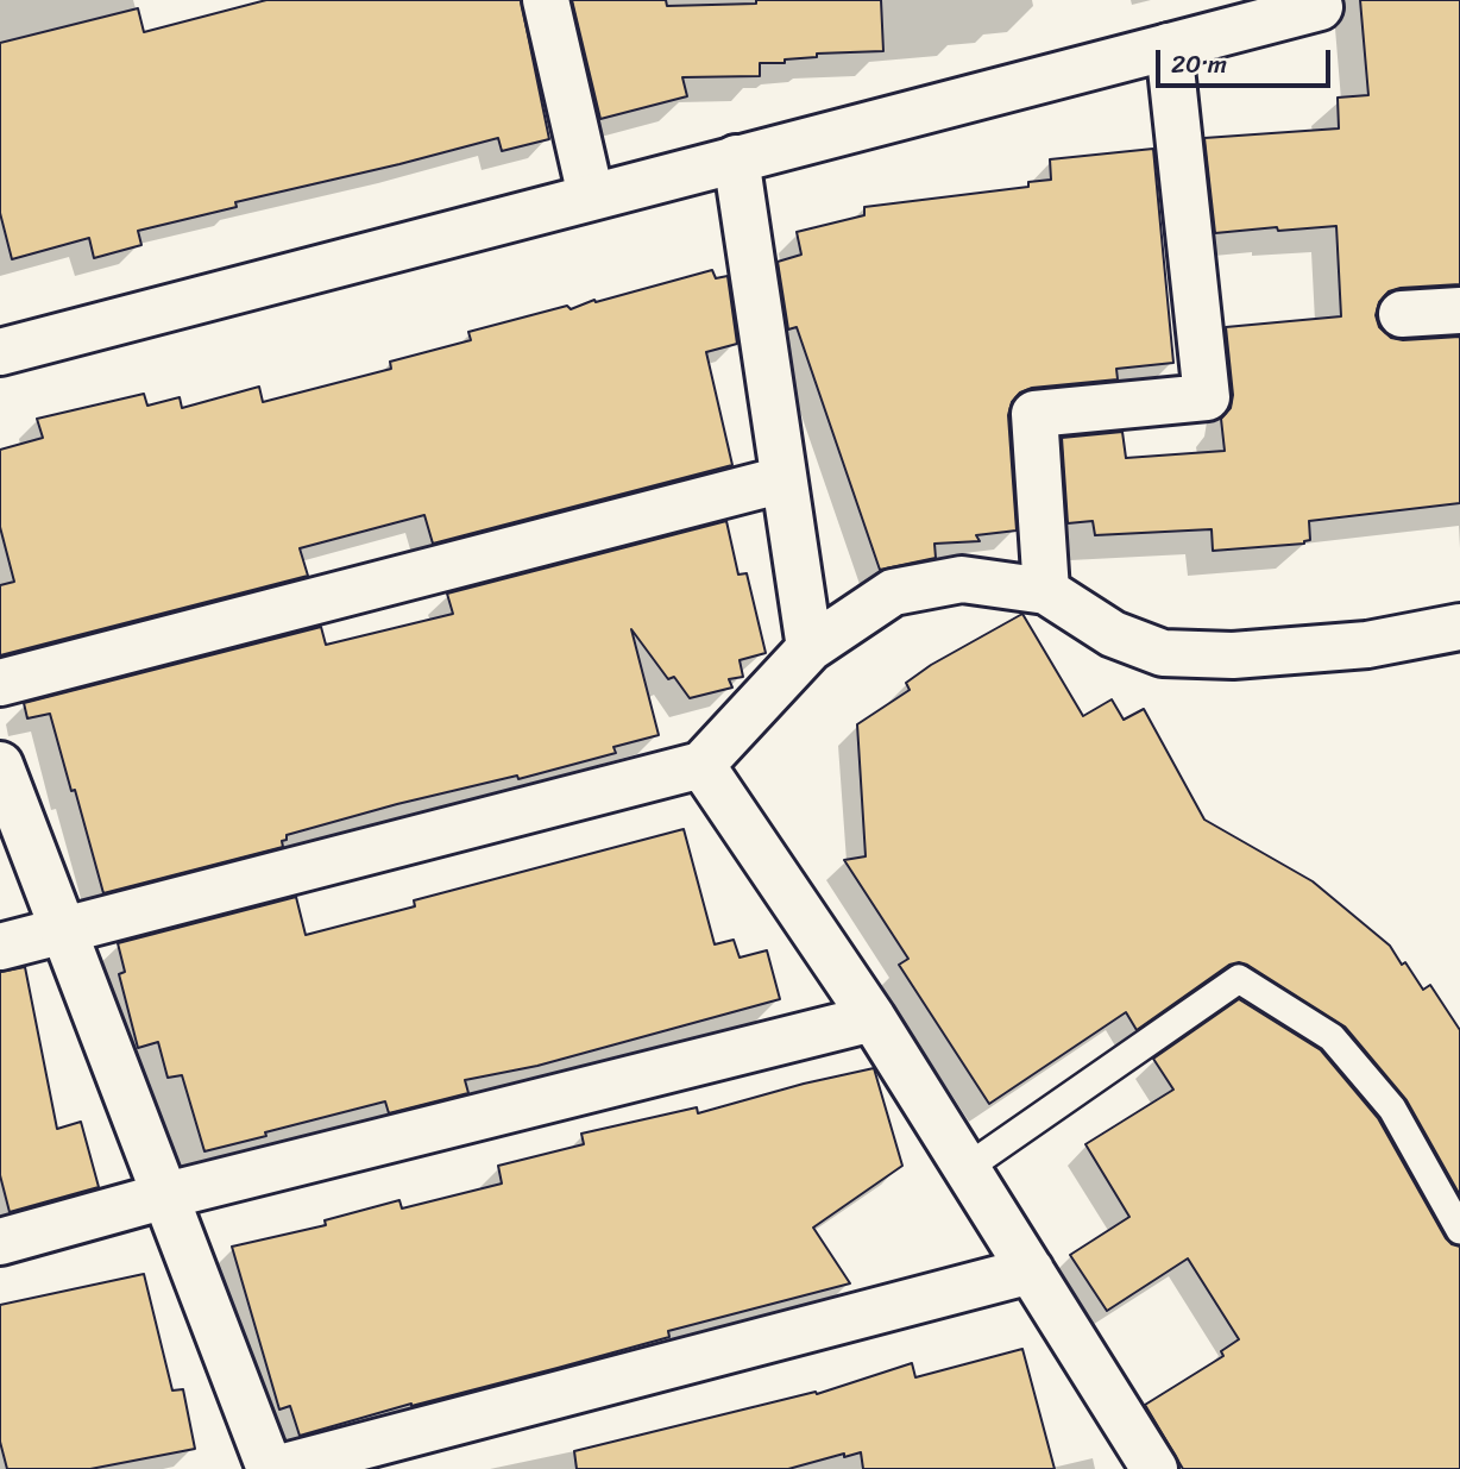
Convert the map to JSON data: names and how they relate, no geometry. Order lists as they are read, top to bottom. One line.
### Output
{"scale_bar":"20 m"}
